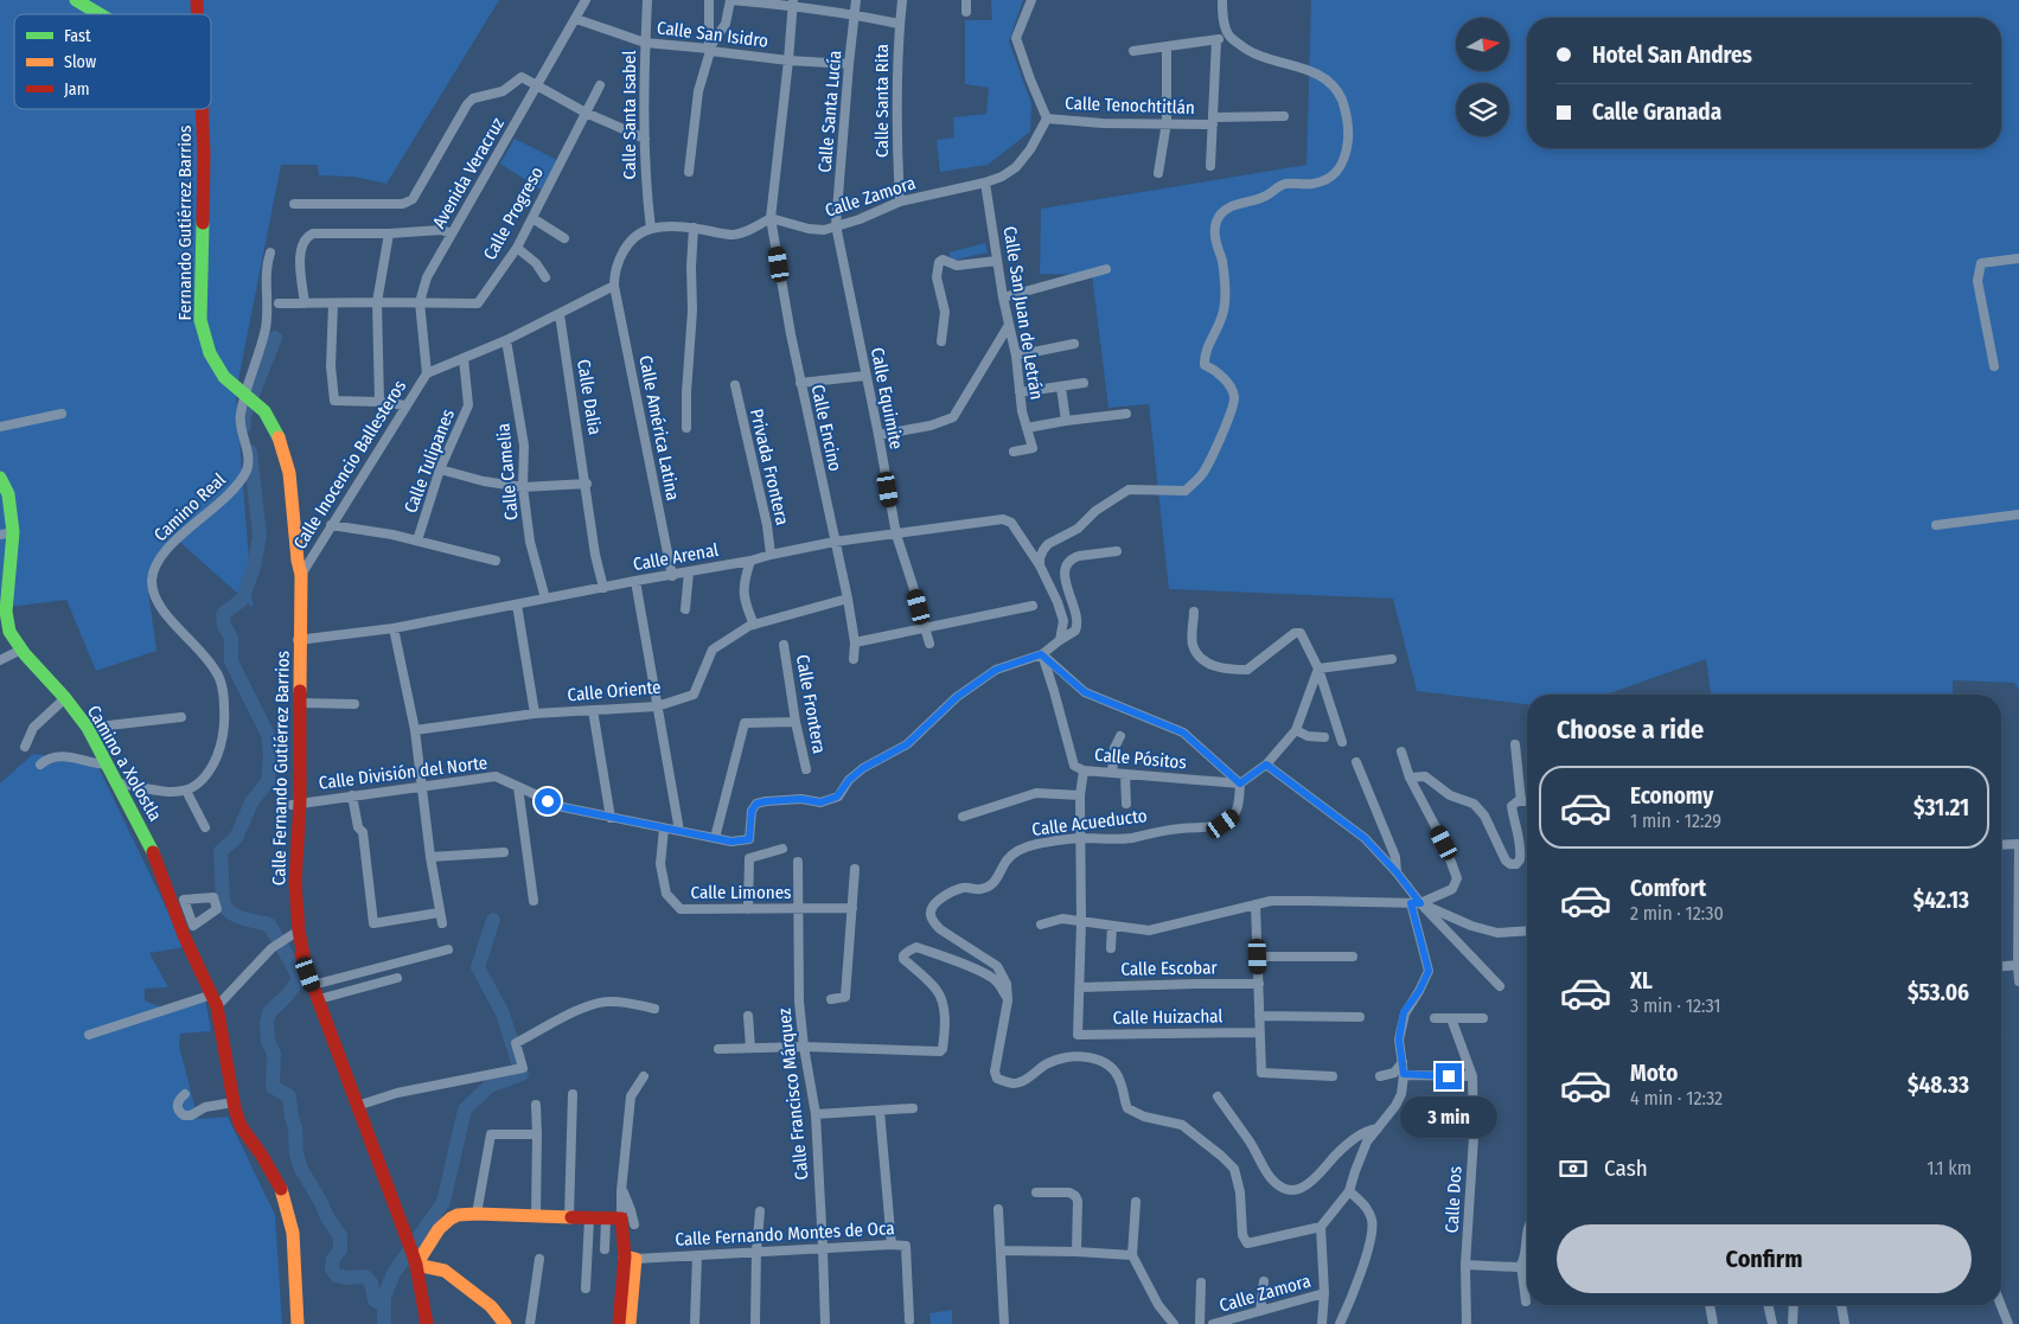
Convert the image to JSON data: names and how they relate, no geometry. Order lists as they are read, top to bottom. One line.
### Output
{"streets":{"main road":["Fernando Gutiérrez Barrios","Camino a Xolostla","Calle Fernando Gutiérrez Barrios"],"street":["Calle San Isidro","Calle Santa Rita","Calle Tenochtitlán","Calle Santa Lucía","Calle Santa Isabel","Avenida Veracruz","Calle Zamora","Calle Progreso","Calle San Juan de Letrán","Calle Dalia","Calle Equimite","Calle América Latina","Calle Encino","Calle Tulipanes","Calle Inocencio Ballesteros","Privada Frontera","Calle Camelia","Camino Real","Calle Arenal","Calle Oriente","Calle Frontera","Calle Pósitos","Calle División del Norte","Calle Acueducto","Calle Limones","Calle Escobar","Calle Huizachal","Calle Francisco Márquez","Calle Dos","Calle Fernando Montes de Oca"]},"crossings":[["Calle San Isidro","Calle Santa Lucía"],["Calle San Isidro","Calle Santa Isabel"],["Calle San Isidro","Avenida Veracruz"],["Calle San Isidro","Calle Encino"],["Calle Santa Rita","Calle Zamora"],["Calle Tenochtitlán","Calle Zamora"],["Calle Santa Lucía","Calle Zamora"],["Calle Santa Lucía","Calle Equimite"],["Avenida Veracruz","Calle Progreso"],["Avenida Veracruz","Calle Inocencio Ballesteros"],["Calle Zamora","Calle San Juan de Letrán"],["Calle Zamora","Calle Equimite"],["Calle Zamora","Calle Encino"],["Fernando Gutiérrez Barrios","Camino Real"],["Calle Dalia","Calle Arenal"],["Calle Equimite","Calle Arenal"],["Calle América Latina","Calle Arenal"],["Calle Encino","Calle Arenal"],["Calle Encino","Calle Oriente"],["Calle Inocencio Ballesteros","Calle Fernando Gutiérrez Barrios"],["Privada Frontera","Calle Arenal"],["Calle Camelia","Calle Arenal"],["Calle Arenal","Calle Fernando Gutiérrez Barrios"],["Calle Pósitos","Calle División del Norte"],["Calle Pósitos","Calle Acueducto"],["Calle Fernando Gutiérrez Barrios","Calle División del Norte"],["Calle División del Norte","Calle Limones"],["Calle Limones","Calle Francisco Márquez"],["Calle Escobar","Calle Huizachal"],["Calle Francisco Márquez","Calle Fernando Montes de Oca"]],"legend":["Fast","Slow","Jam"],"north":"right","page":{"banner":["Hotel San Andres","Calle Granada"],"heading":"Choose a ride","list":[{"name":"Economy","note":"1 min · 12:29","value":"$31.21"},{"name":"Comfort","note":"2 min · 12:30","value":"$42.13"},{"name":"XL","note":"3 min · 12:31","value":"$53.06"},{"name":"Moto","note":"4 min · 12:32","value":"$48.33"}],"bubble":"3 min","pay":["Cash","1.1 km"],"buttons":"Confirm"}}
